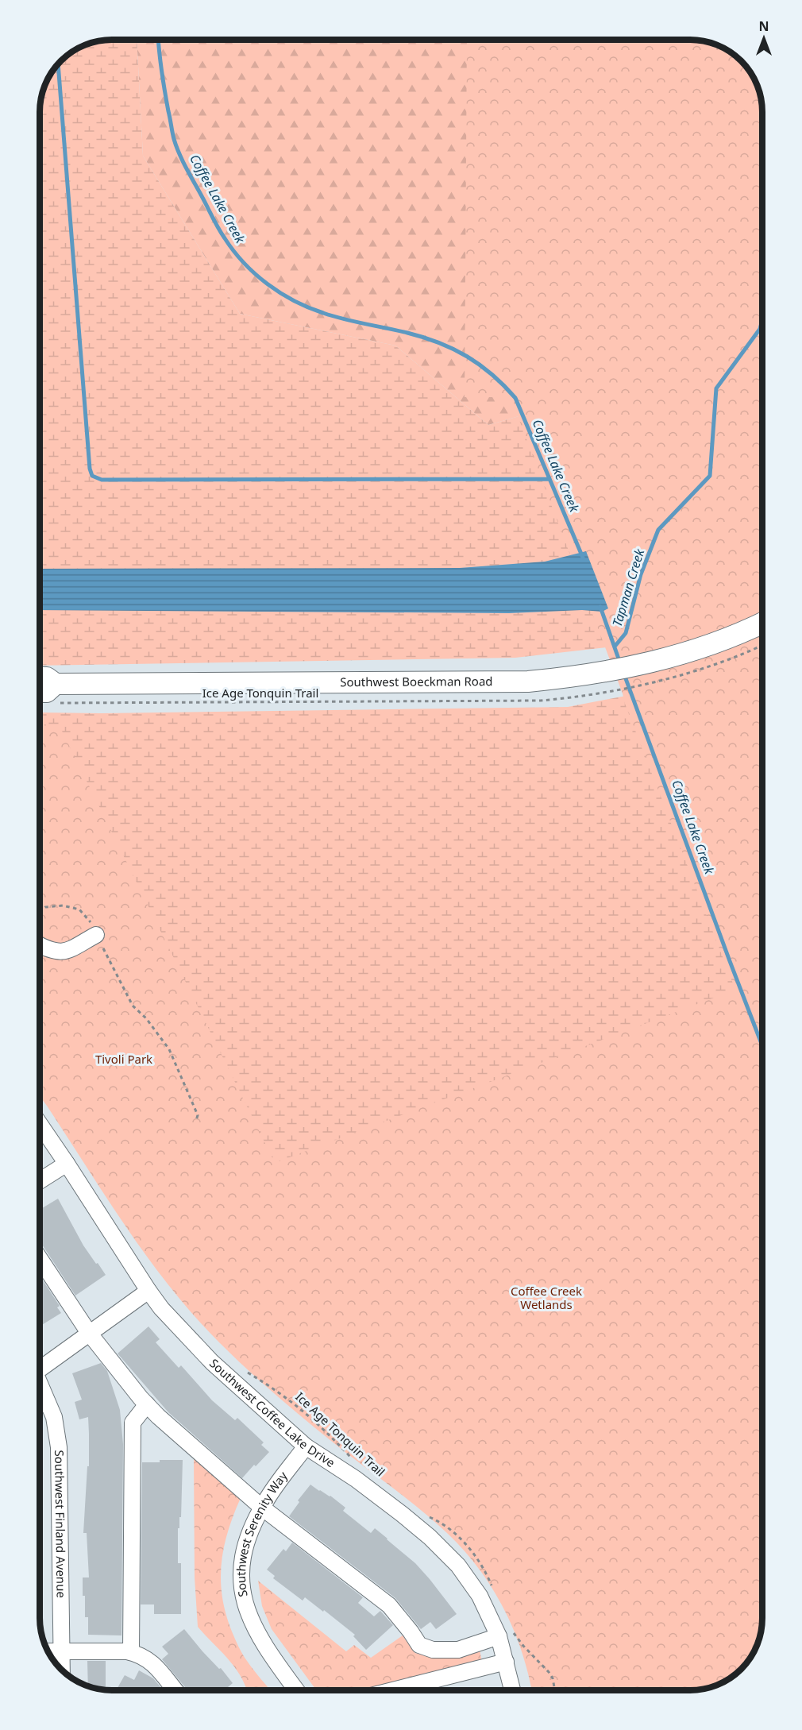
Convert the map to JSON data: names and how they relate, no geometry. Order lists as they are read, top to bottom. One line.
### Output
{"streets":{"main road":["Southwest Boeckman Road"],"street":["Southwest Coffee Lake Drive","Southwest Finland Avenue","Southwest Serenity Way"],"path":["Ice Age Tonquin Trail"]},"crossings":[["Southwest Boeckman Road","Ice Age Tonquin Trail"],["Southwest Coffee Lake Drive","Southwest Serenity Way"]],"water":["Coffee Lake Creek","Tapman Creek"],"parks":["Tivoli Park","Coffee Creek Wetlands"],"north":"top"}
